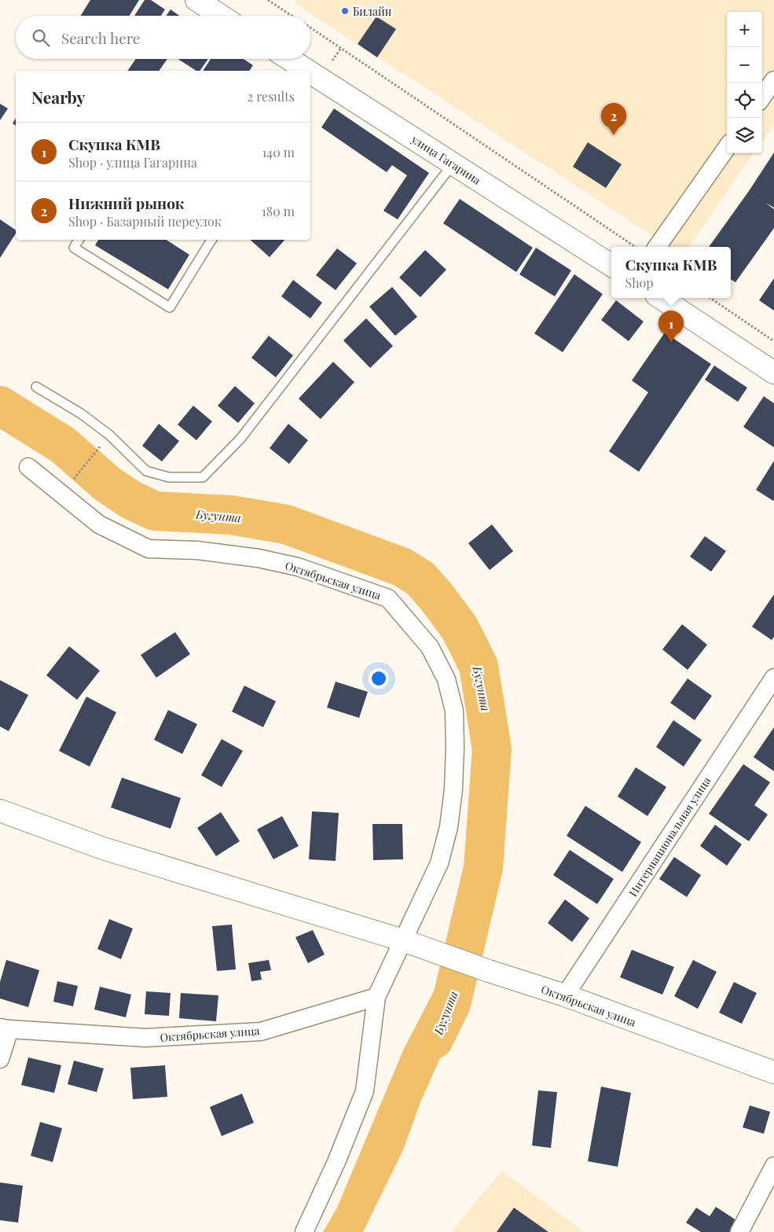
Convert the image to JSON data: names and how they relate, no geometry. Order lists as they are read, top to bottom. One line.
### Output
{"streets":{"main road":["улица Гагарина","Октябрьская улица"],"street":["Интернациональная улица"]},"crossings":[["Октябрьская улица","Интернациональная улица"]],"water":["Бугунта"],"places":["Билайн"],"page":{"map_buttons":["+","−"],"search":"Search here","heading":["Nearby","2 results"],"pins":["2","1"],"list":[{"mark":"1","name":"Скупка КМВ","note":"Shop · улица Гагарина","value":"140 m"},{"mark":"2","name":"Нижний рынок","note":"Shop · Базарный переулок","value":"180 m"}],"popup":["Скупка КМВ","Shop"]}}
